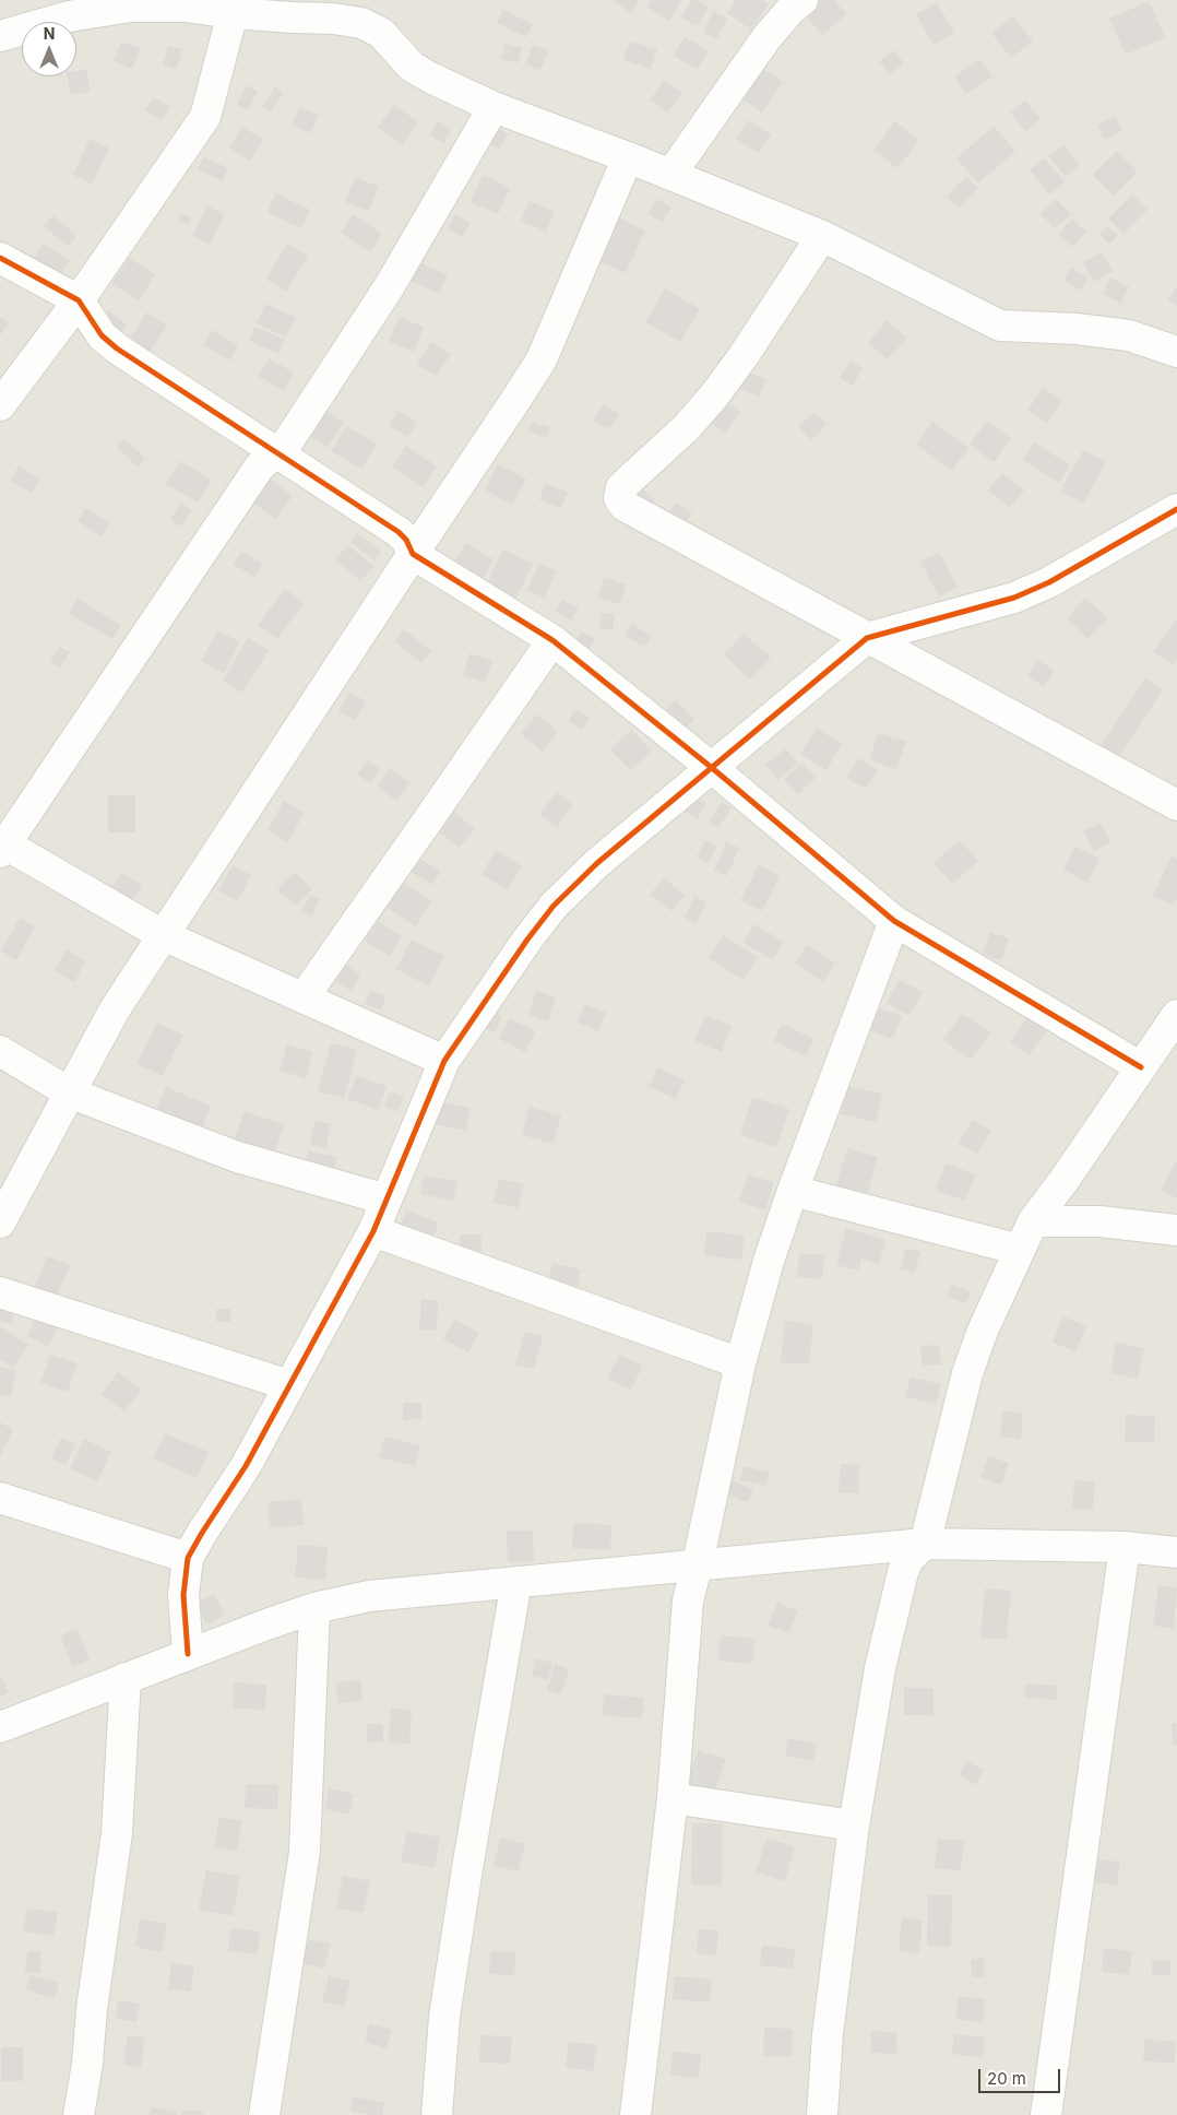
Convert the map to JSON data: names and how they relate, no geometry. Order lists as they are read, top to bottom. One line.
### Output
{"scale_bar":"20 m","north":"top"}
